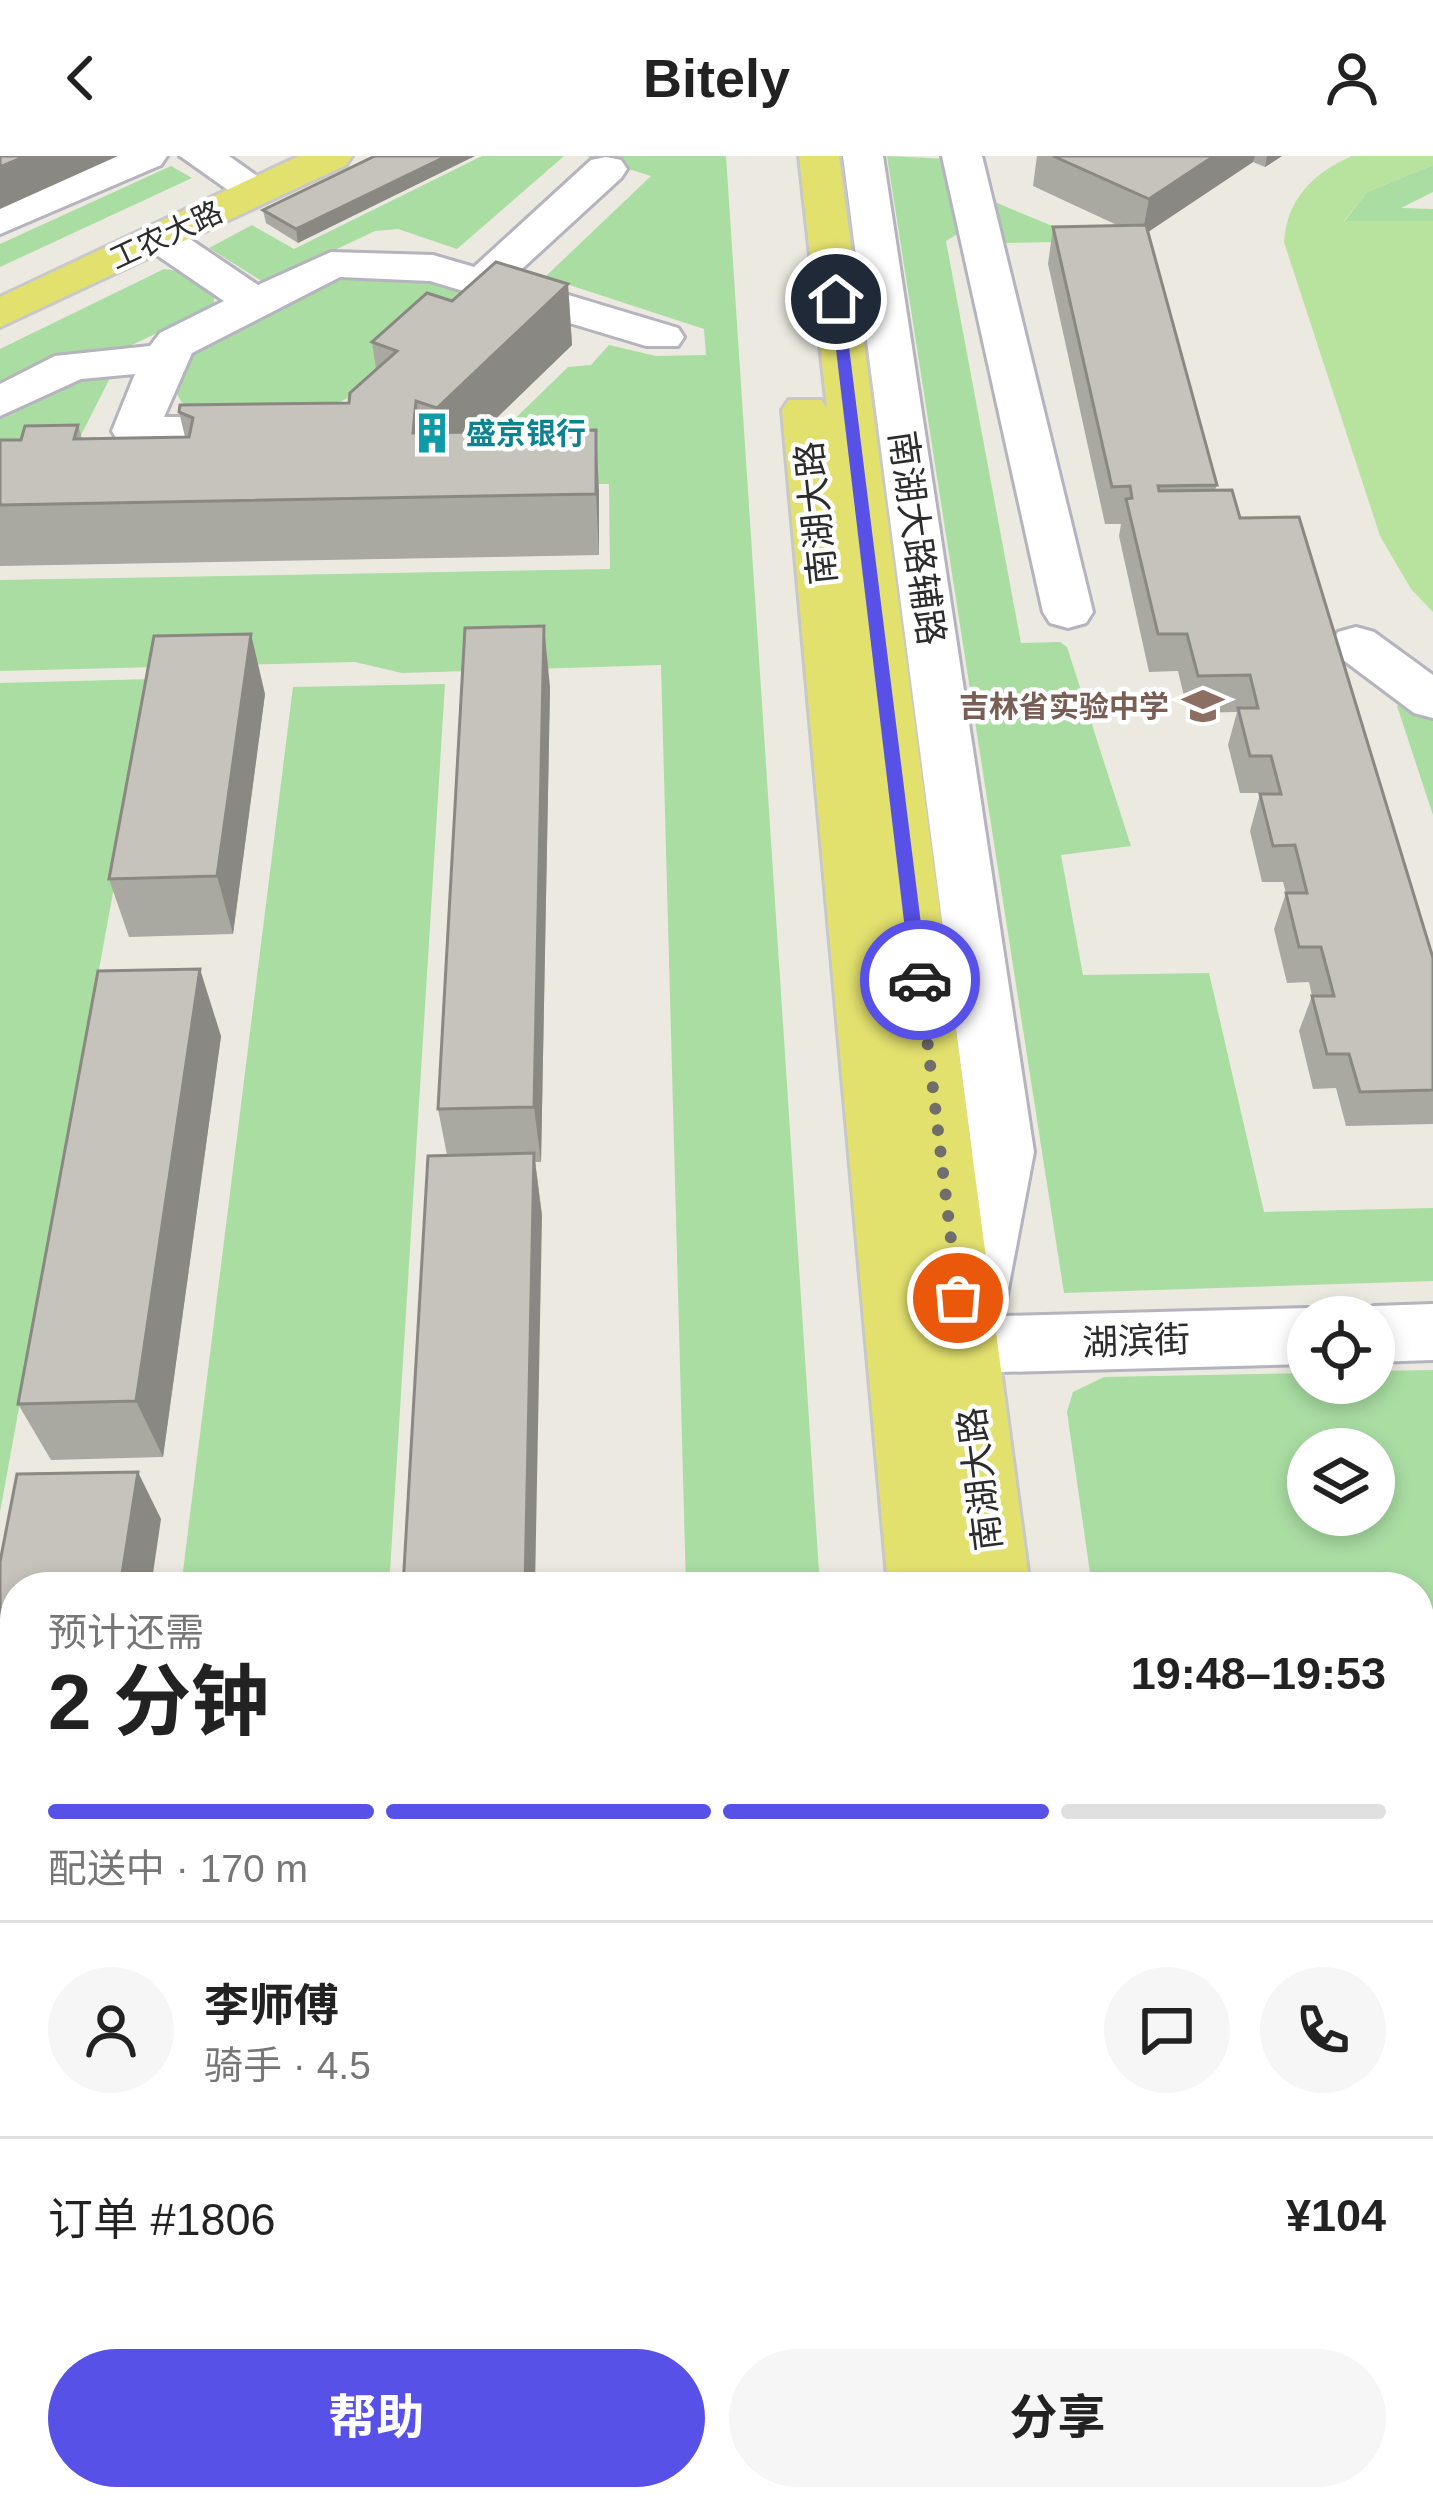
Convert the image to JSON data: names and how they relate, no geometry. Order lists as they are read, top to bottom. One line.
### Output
{"streets":{"main road":["工农大路","南湖大路"],"street":["南湖大路辅路","湖滨街"]},"crossings":[["南湖大路","南湖大路辅路"],["南湖大路","湖滨街"],["南湖大路辅路","湖滨街"]],"places":{"building":["盛京银行"],"school or university":["吉林省实验中学"]},"page":{"header":"Bitely","heading":["2 分钟","预计还需","19:48–19:53"],"panel":["李师傅","骑手 · 4.5","订单 #1806","¥104"],"bar":"配送中 · 170 m","buttons":["帮助","分享"]}}
